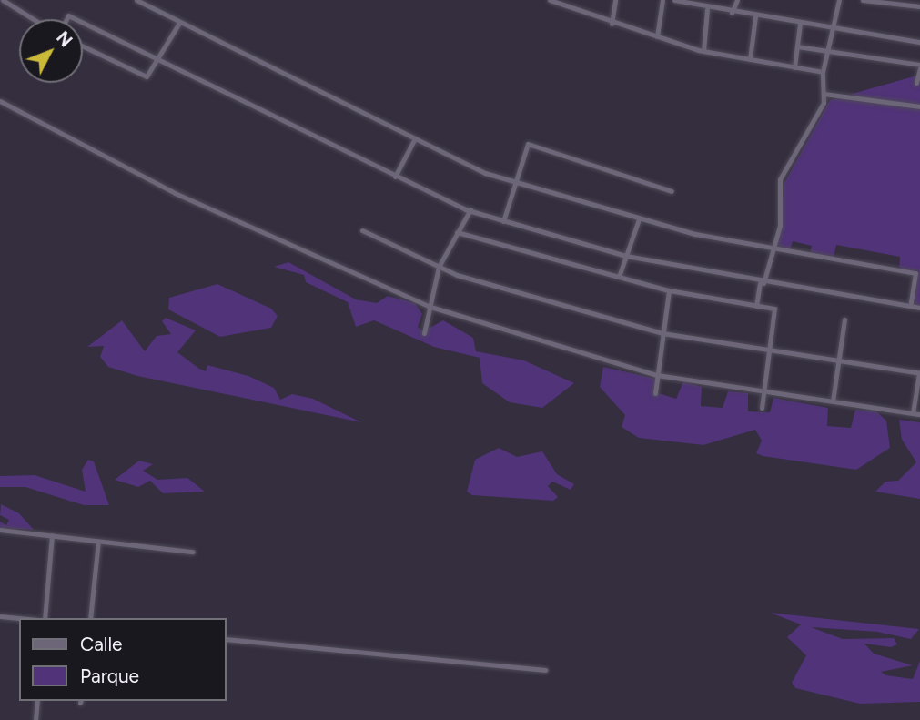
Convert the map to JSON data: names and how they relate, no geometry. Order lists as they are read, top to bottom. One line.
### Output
{"legend":["Calle","Parque"],"north":"top right"}
